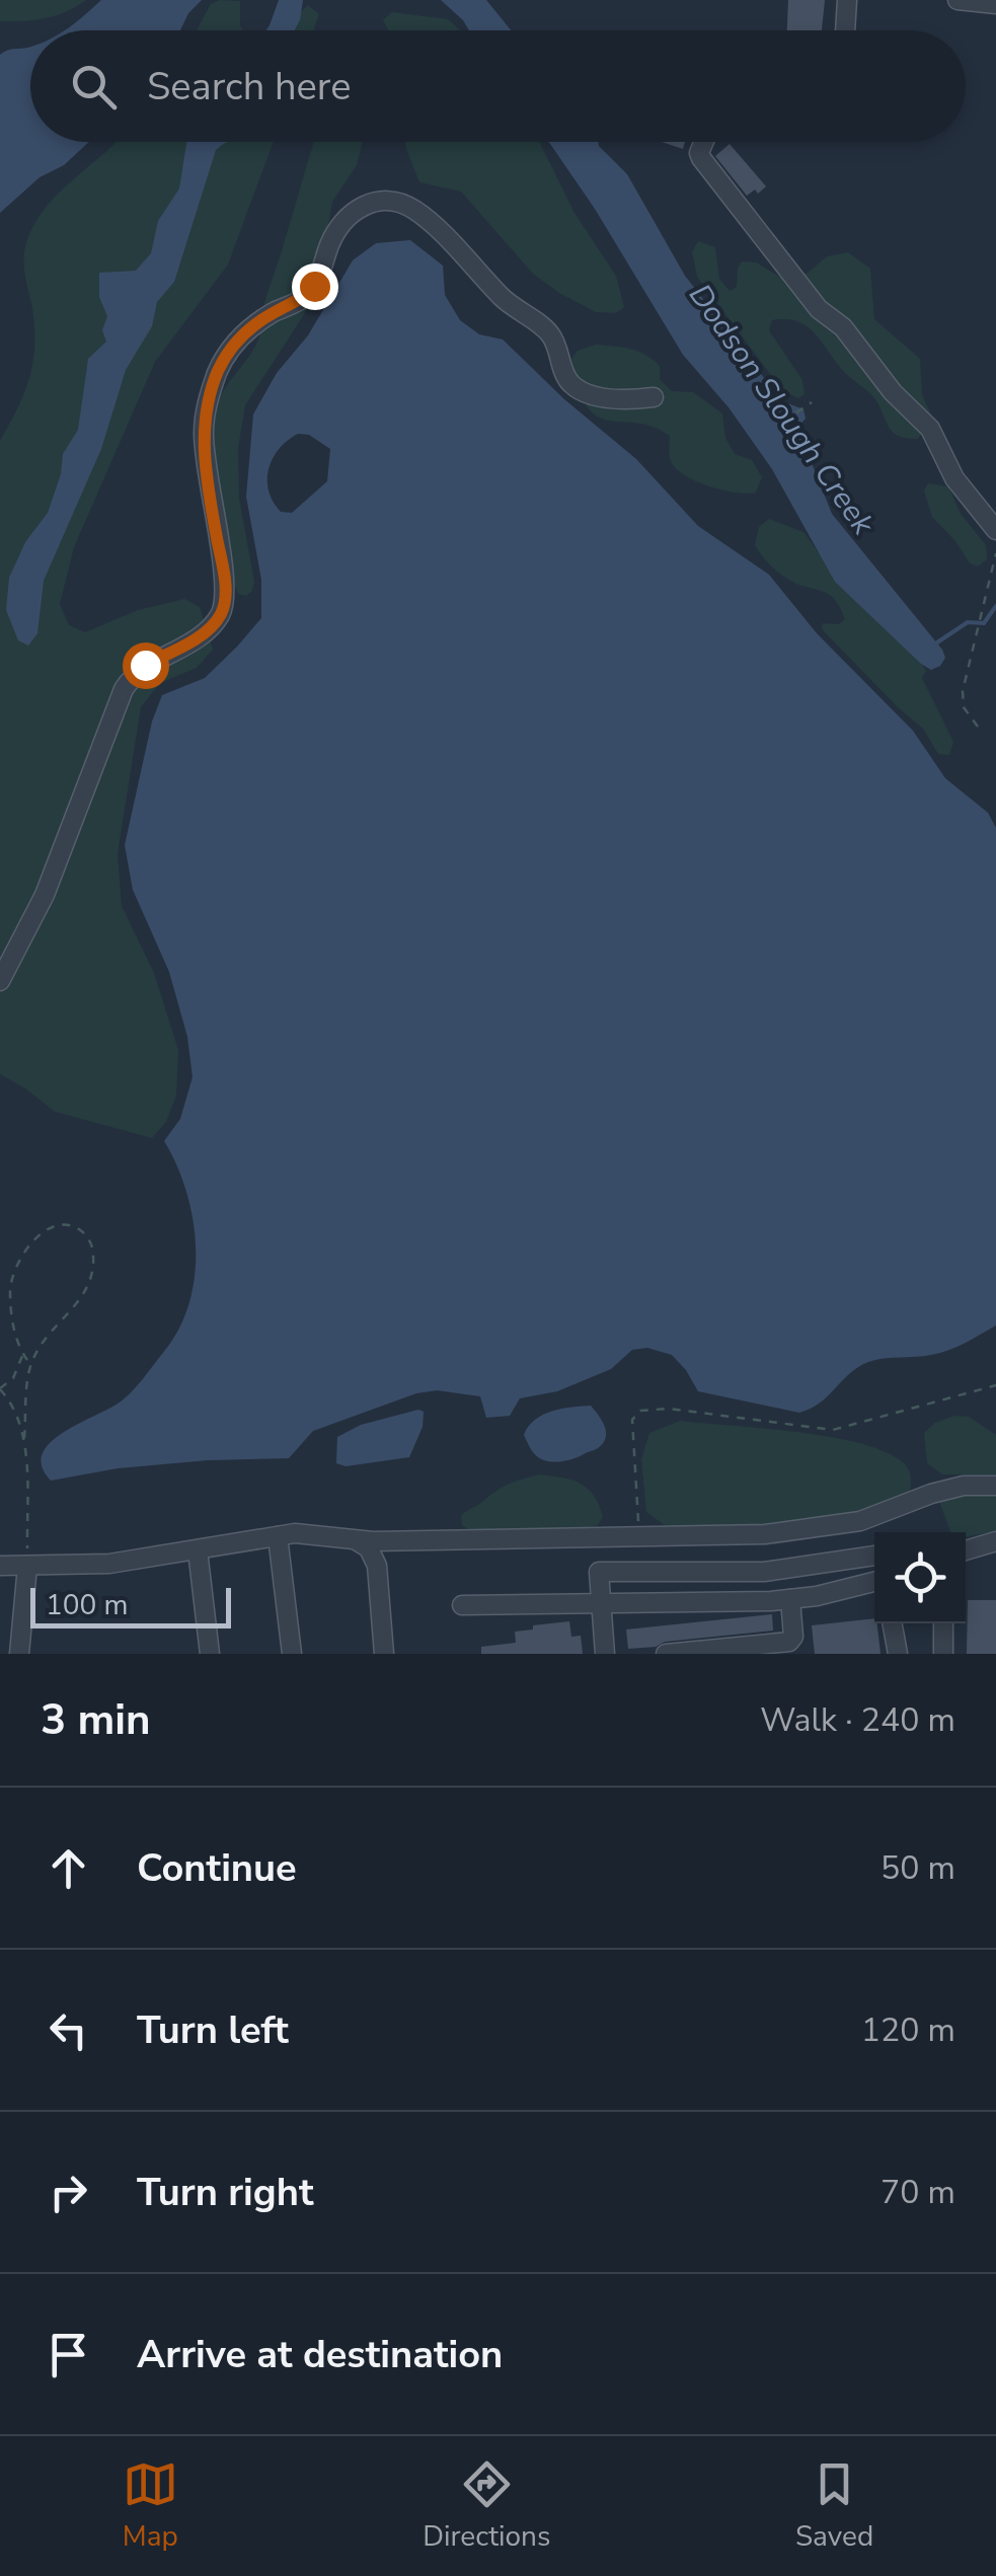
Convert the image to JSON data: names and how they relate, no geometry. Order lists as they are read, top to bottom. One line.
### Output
{"water":["Dodson Slough Creek"],"scale_bar":"100 m","page":{"search":"Search here","scale":"100 m","heading":["3 min","Walk · 240 m"],"list":[["Continue","50 m"],["Turn left","120 m"],["Turn right","70 m"],"Arrive at destination"],"nav":["Map","Directions","Saved"]}}
